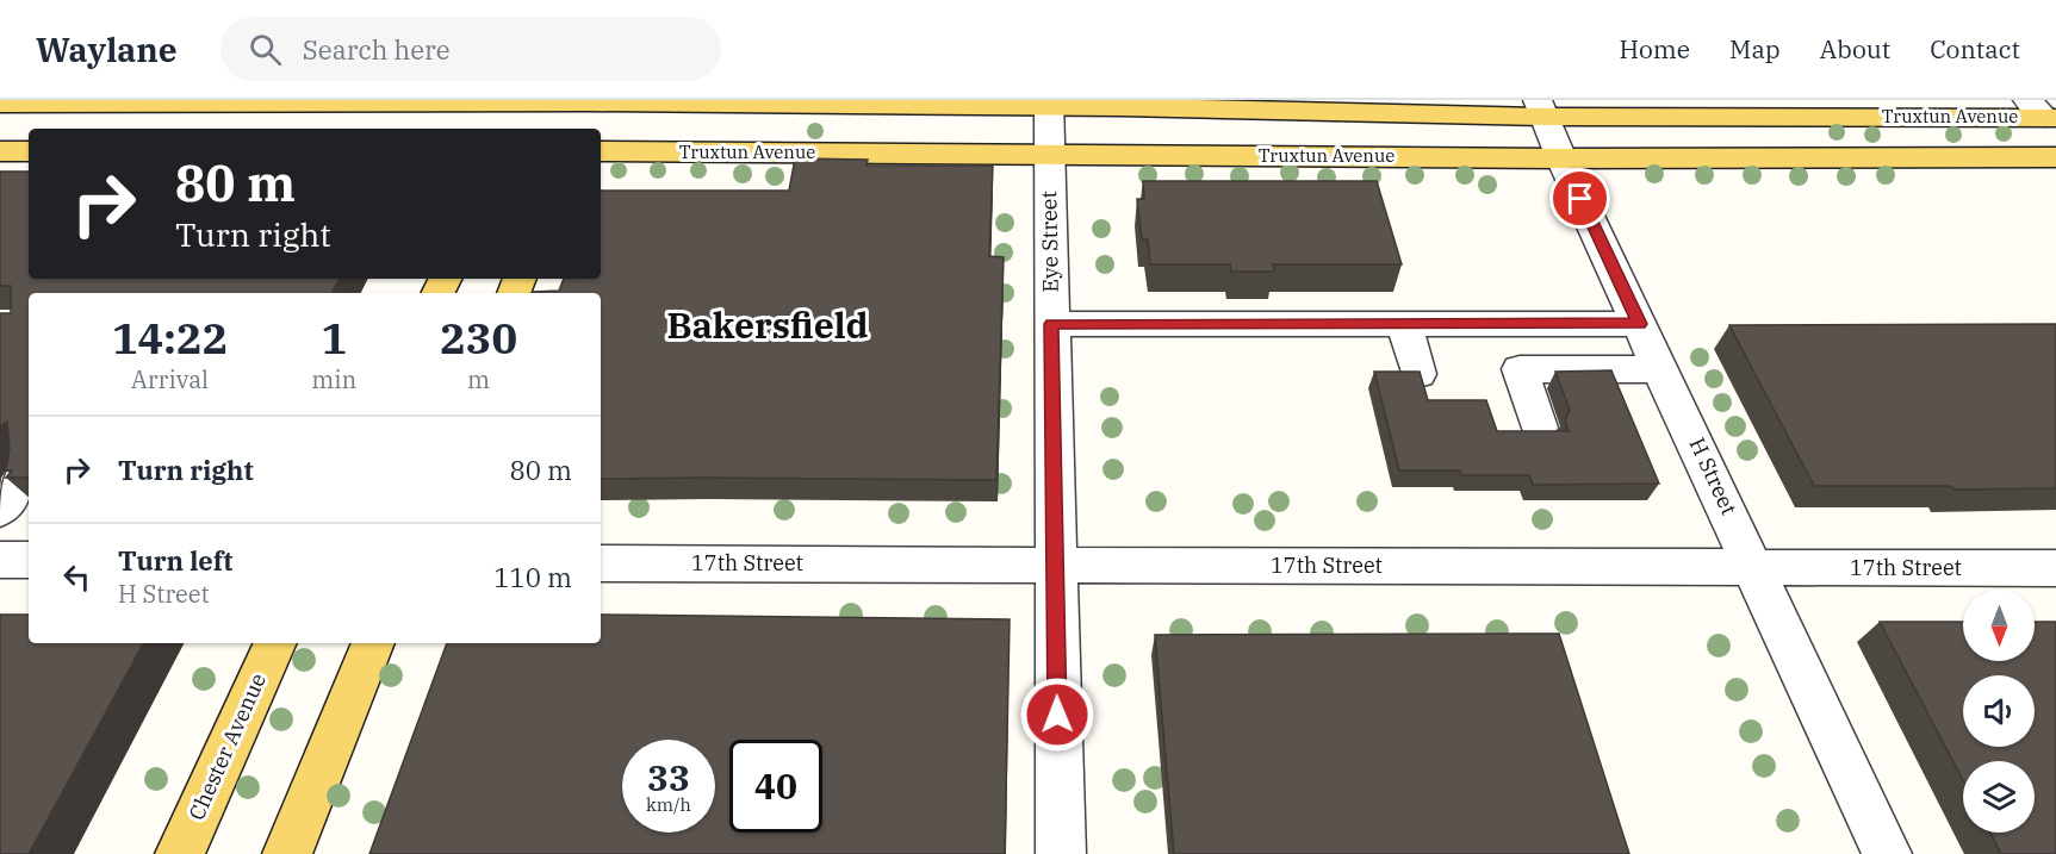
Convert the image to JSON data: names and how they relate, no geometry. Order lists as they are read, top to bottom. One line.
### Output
{"streets":{"main road":["Truxtun Avenue","Chester Avenue"],"street":["Eye Street","H Street","17th Street"]},"crossings":[["Truxtun Avenue","Eye Street"],["Truxtun Avenue","H Street"],["Eye Street","17th Street"],["H Street","17th Street"]],"districts":["Bakersfield"],"north":"bottom","page":{"header":"Waylane","search":"Search here","nav":["Home","Map","About","Contact"],"turn":["80 m","Turn right"],"eta":["14:22","Arrival","1","min","230","m"],"list":[{"name":"Turn right","value":"80 m"},{"name":"Turn left","note":"H Street","value":"110 m"}],"speed":"33 km/h","limit":"40"}}
